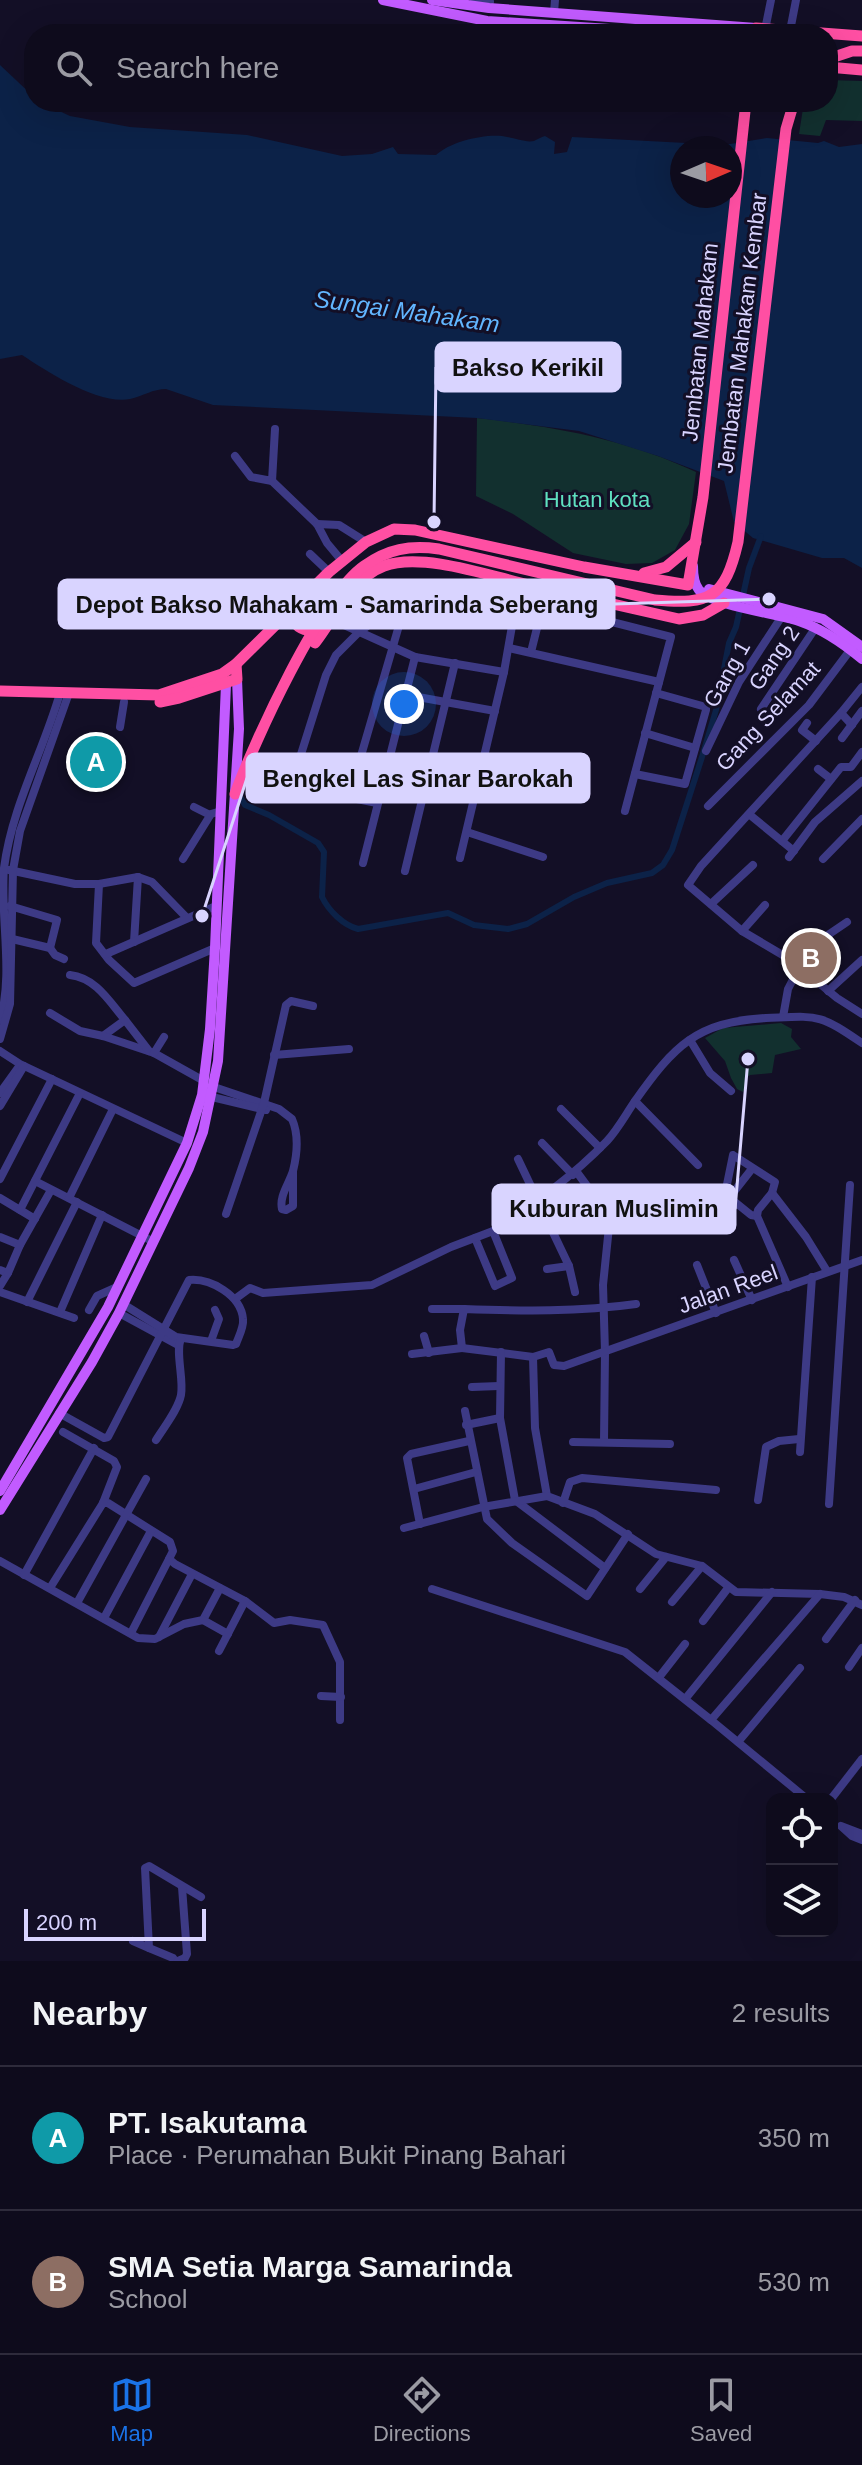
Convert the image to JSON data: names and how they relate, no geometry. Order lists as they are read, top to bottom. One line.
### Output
{"streets":{"highway":["Jembatan Mahakam Kembar","Jembatan Mahakam"],"street":["Gang 2","Gang 1","Gang Selamat","Jalan Reel"]},"water":["Sungai Mahakam"],"parks":["Hutan kota"],"places":["Bakso Kerikil","Depot Bakso Mahakam - Samarinda Seberang","Bengkel Las Sinar Barokah","Kuburan Muslimin"],"scale_bar":"200 m","north":"right","page":{"search":"Search here","pins":["A","B"],"scale":"200 m","heading":["Nearby","2 results"],"list":[{"mark":"A","name":"PT. Isakutama","note":"Place · Perumahan Bukit Pinang Bahari","value":"350 m"},{"mark":"B","name":"SMA Setia Marga Samarinda","note":"School","value":"530 m"}],"nav":["Map","Directions","Saved"]}}
